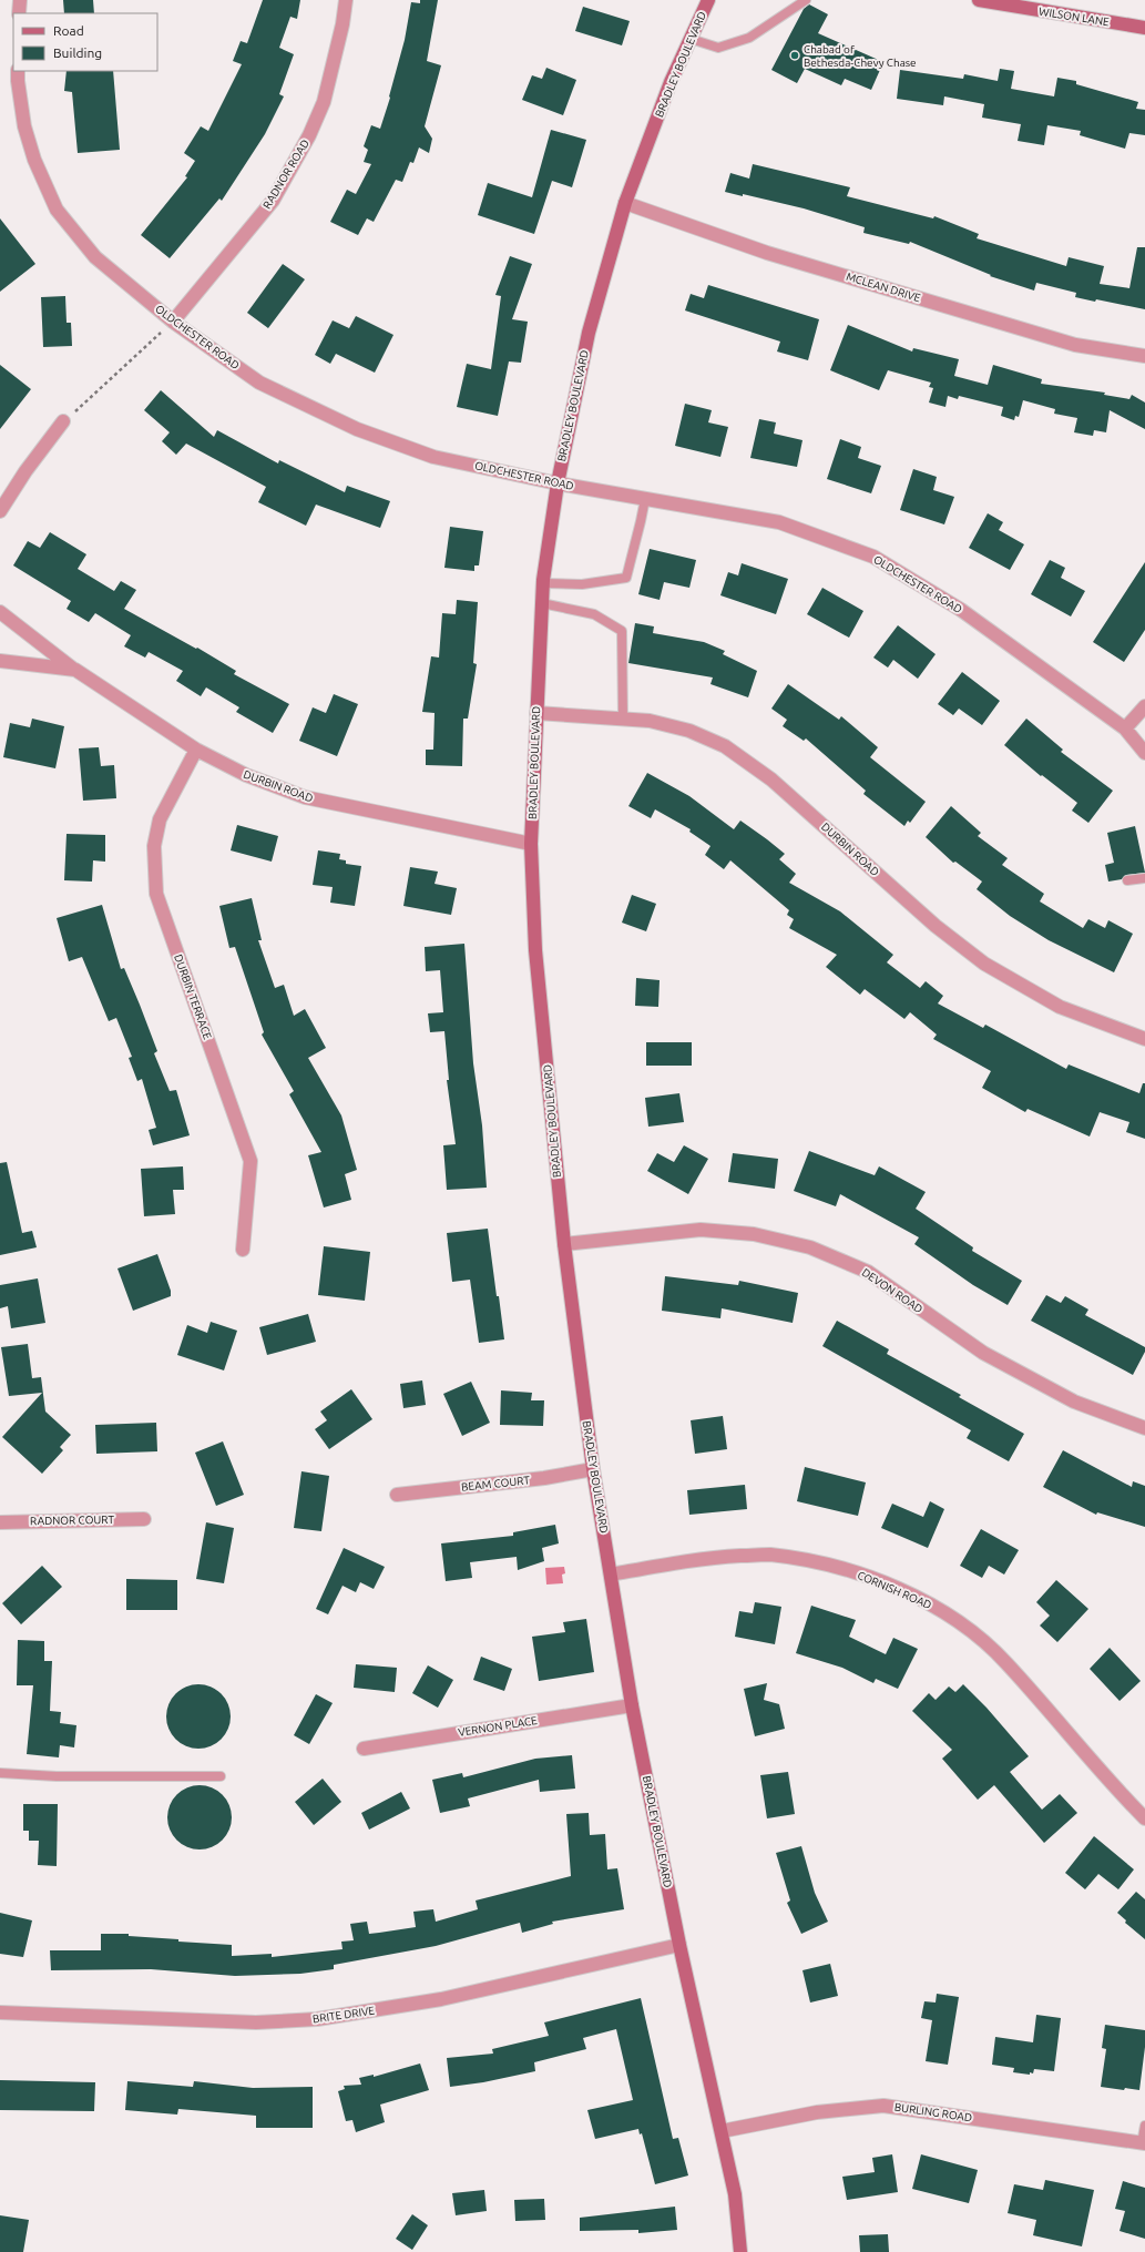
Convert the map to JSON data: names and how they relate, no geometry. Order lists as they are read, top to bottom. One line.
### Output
{"streets":{"main road":["WILSON LANE","BRADLEY BOULEVARD"],"street":["RADNOR ROAD","MCLEAN DRIVE","OLDCHESTER ROAD","DURBIN ROAD","DURBIN TERRACE","DEVON ROAD","BEAM COURT","RADNOR COURT","CORNISH ROAD","VERNON PLACE","BRITE DRIVE","BURLING ROAD"]},"crossings":[["BRADLEY BOULEVARD","MCLEAN DRIVE"],["BRADLEY BOULEVARD","OLDCHESTER ROAD"],["BRADLEY BOULEVARD","DURBIN ROAD"],["BRADLEY BOULEVARD","DEVON ROAD"],["BRADLEY BOULEVARD","BEAM COURT"],["BRADLEY BOULEVARD","CORNISH ROAD"],["BRADLEY BOULEVARD","VERNON PLACE"],["BRADLEY BOULEVARD","BRITE DRIVE"],["BRADLEY BOULEVARD","BURLING ROAD"],["RADNOR ROAD","OLDCHESTER ROAD"],["DURBIN ROAD","DURBIN TERRACE"]],"places":["Chabad of Bethesda-Chevy Chase"],"legend":["Road","Building"]}
